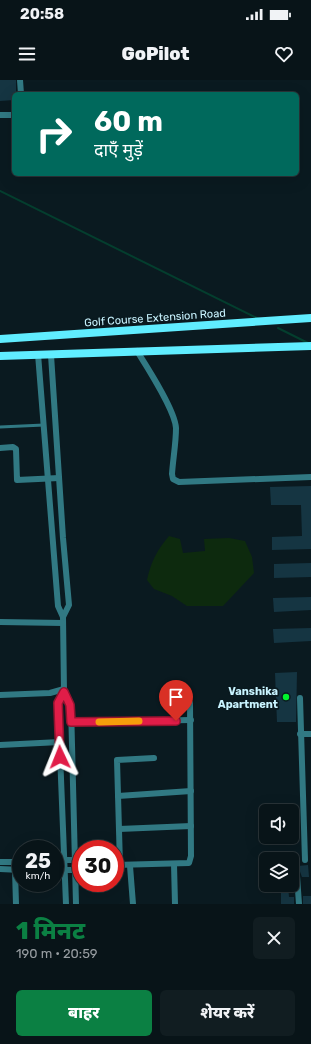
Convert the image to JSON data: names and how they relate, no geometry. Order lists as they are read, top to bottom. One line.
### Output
{"streets":{"main road":["Golf Course Extension Road"]},"places":["Vanshika Apartment"],"page":{"status":"20:58","header":"GoPilot","turn":["60 m","दाएँ मुड़ें"],"speed":"25 km/h","limit":"30","heading":["1 मिनट","190 m · 20:59"],"buttons":["बाहर","शेयर करें"]}}
